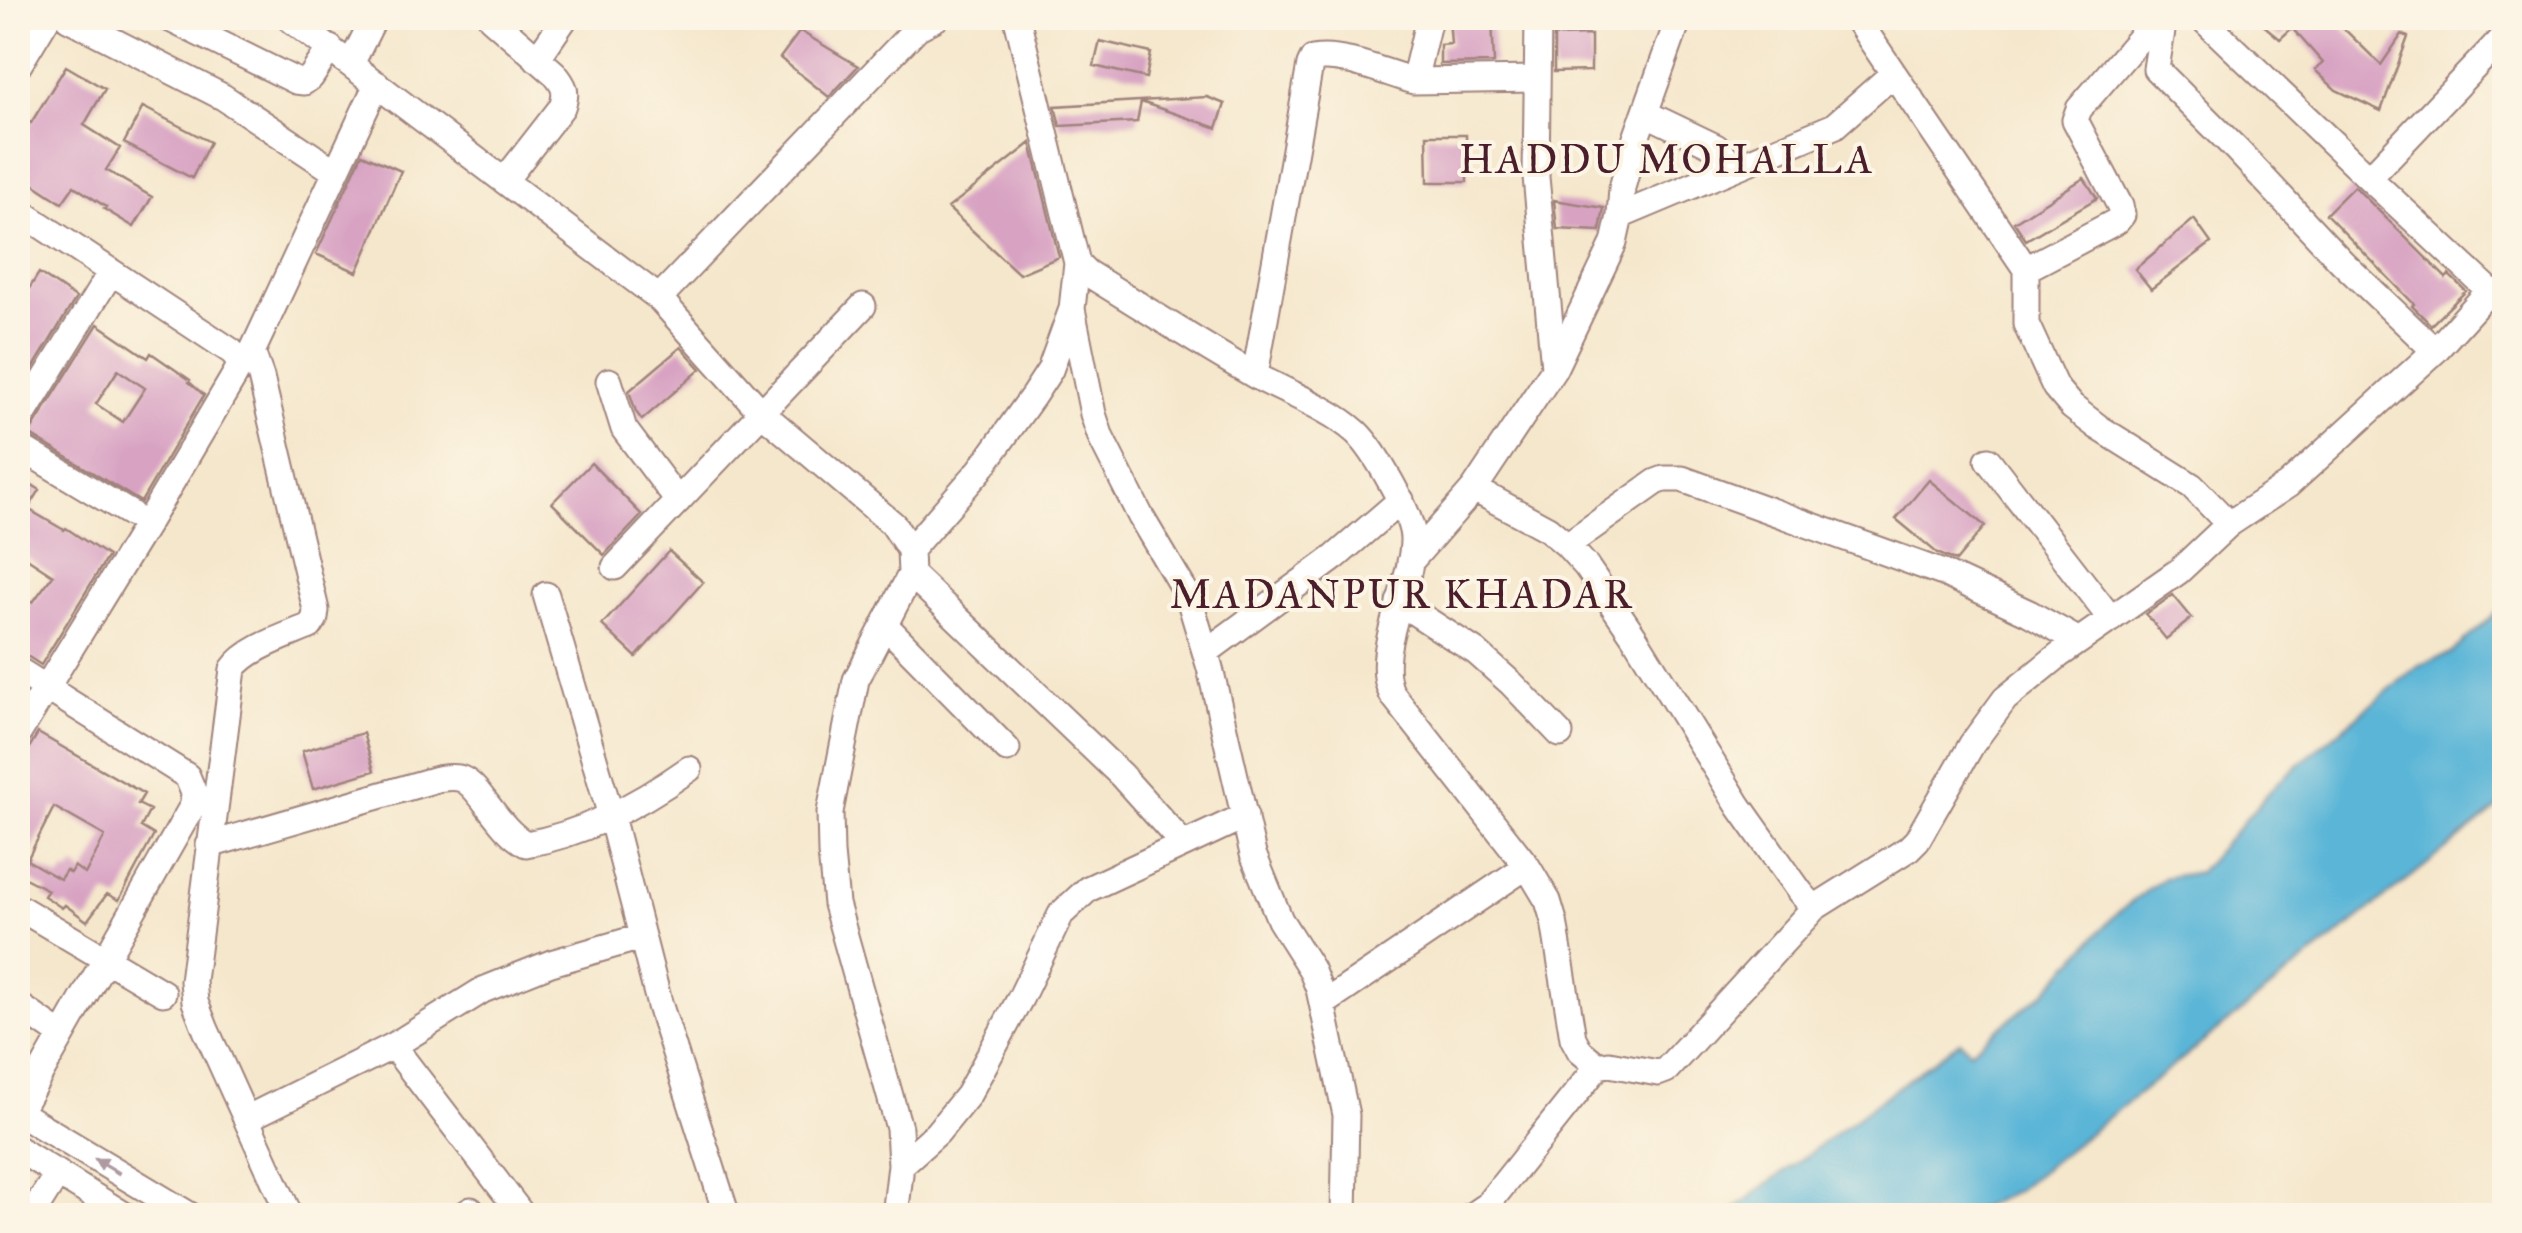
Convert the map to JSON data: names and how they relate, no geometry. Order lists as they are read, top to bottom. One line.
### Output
{"districts":["HADDU MOHALLA","MADANPUR KHADAR"]}
